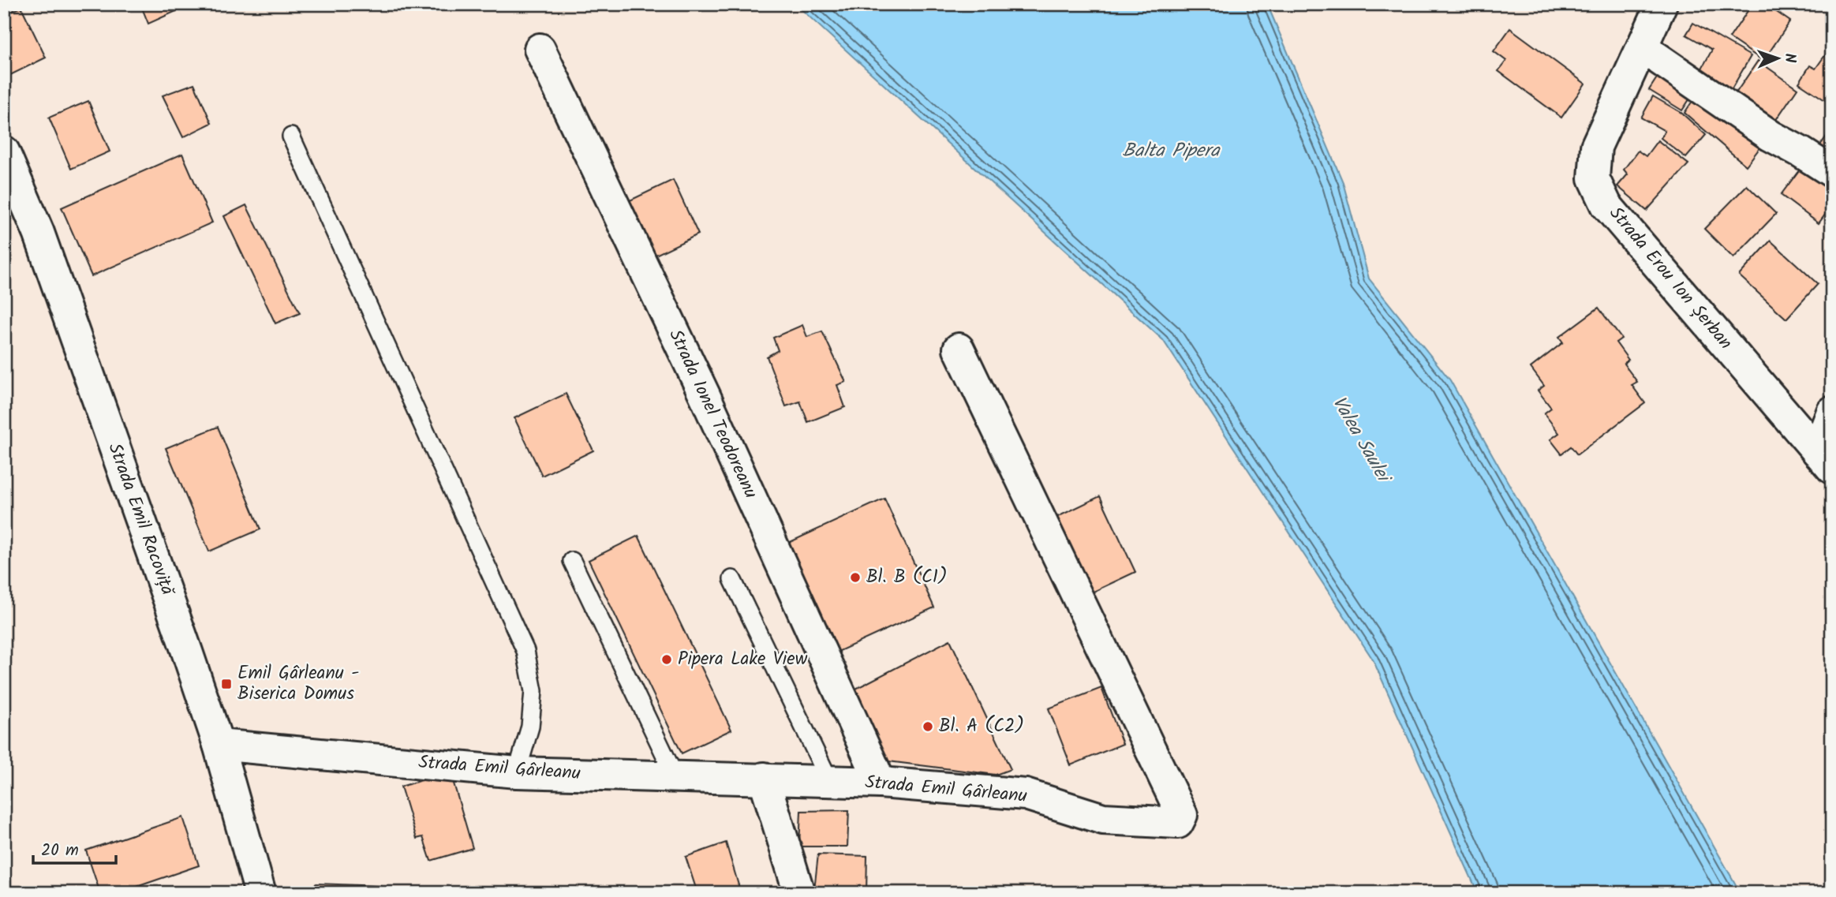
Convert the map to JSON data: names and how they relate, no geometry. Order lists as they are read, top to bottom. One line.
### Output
{"streets":{"street":["Strada Erou Ion Șerban","Strada Ionel Teodoreanu","Strada Emil Racoviță","Strada Emil Gârleanu"]},"crossings":[["Strada Ionel Teodoreanu","Strada Emil Gârleanu"],["Strada Emil Racoviță","Strada Emil Gârleanu"]],"water":["Balta Pipera","Valea Saulei"],"places":{"other":["Bl. B (C1)","Pipera Lake View","Bl. A (C2)"],"transit":["Emil Gârleanu - Biserica Domus"]},"scale_bar":"20 m","north":"right"}
